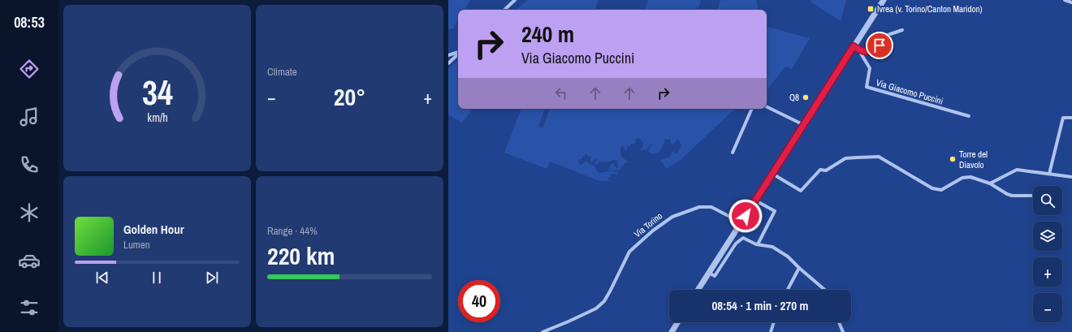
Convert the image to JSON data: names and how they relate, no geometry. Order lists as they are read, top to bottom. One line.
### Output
{"streets":{"street":["Via Giacomo Puccini","Via Torino"]},"places":{"transit":["Ivrea (v. Torino/Canton Maridon)"],"other":["Q8","Torre del Diavolo"]},"page":{"tabs":"08:53","tile":["Climate",["Range · 44%","220 km"]],"turn":["240 m","Via Giacomo Puccini"],"heat":["−","20°","+"],"map_buttons":["+","−"],"song":["Golden Hour","Lumen"],"limit":"40","trip":"08:54 · 1 min · 270 m","gauge":["34","km/h"]}}
